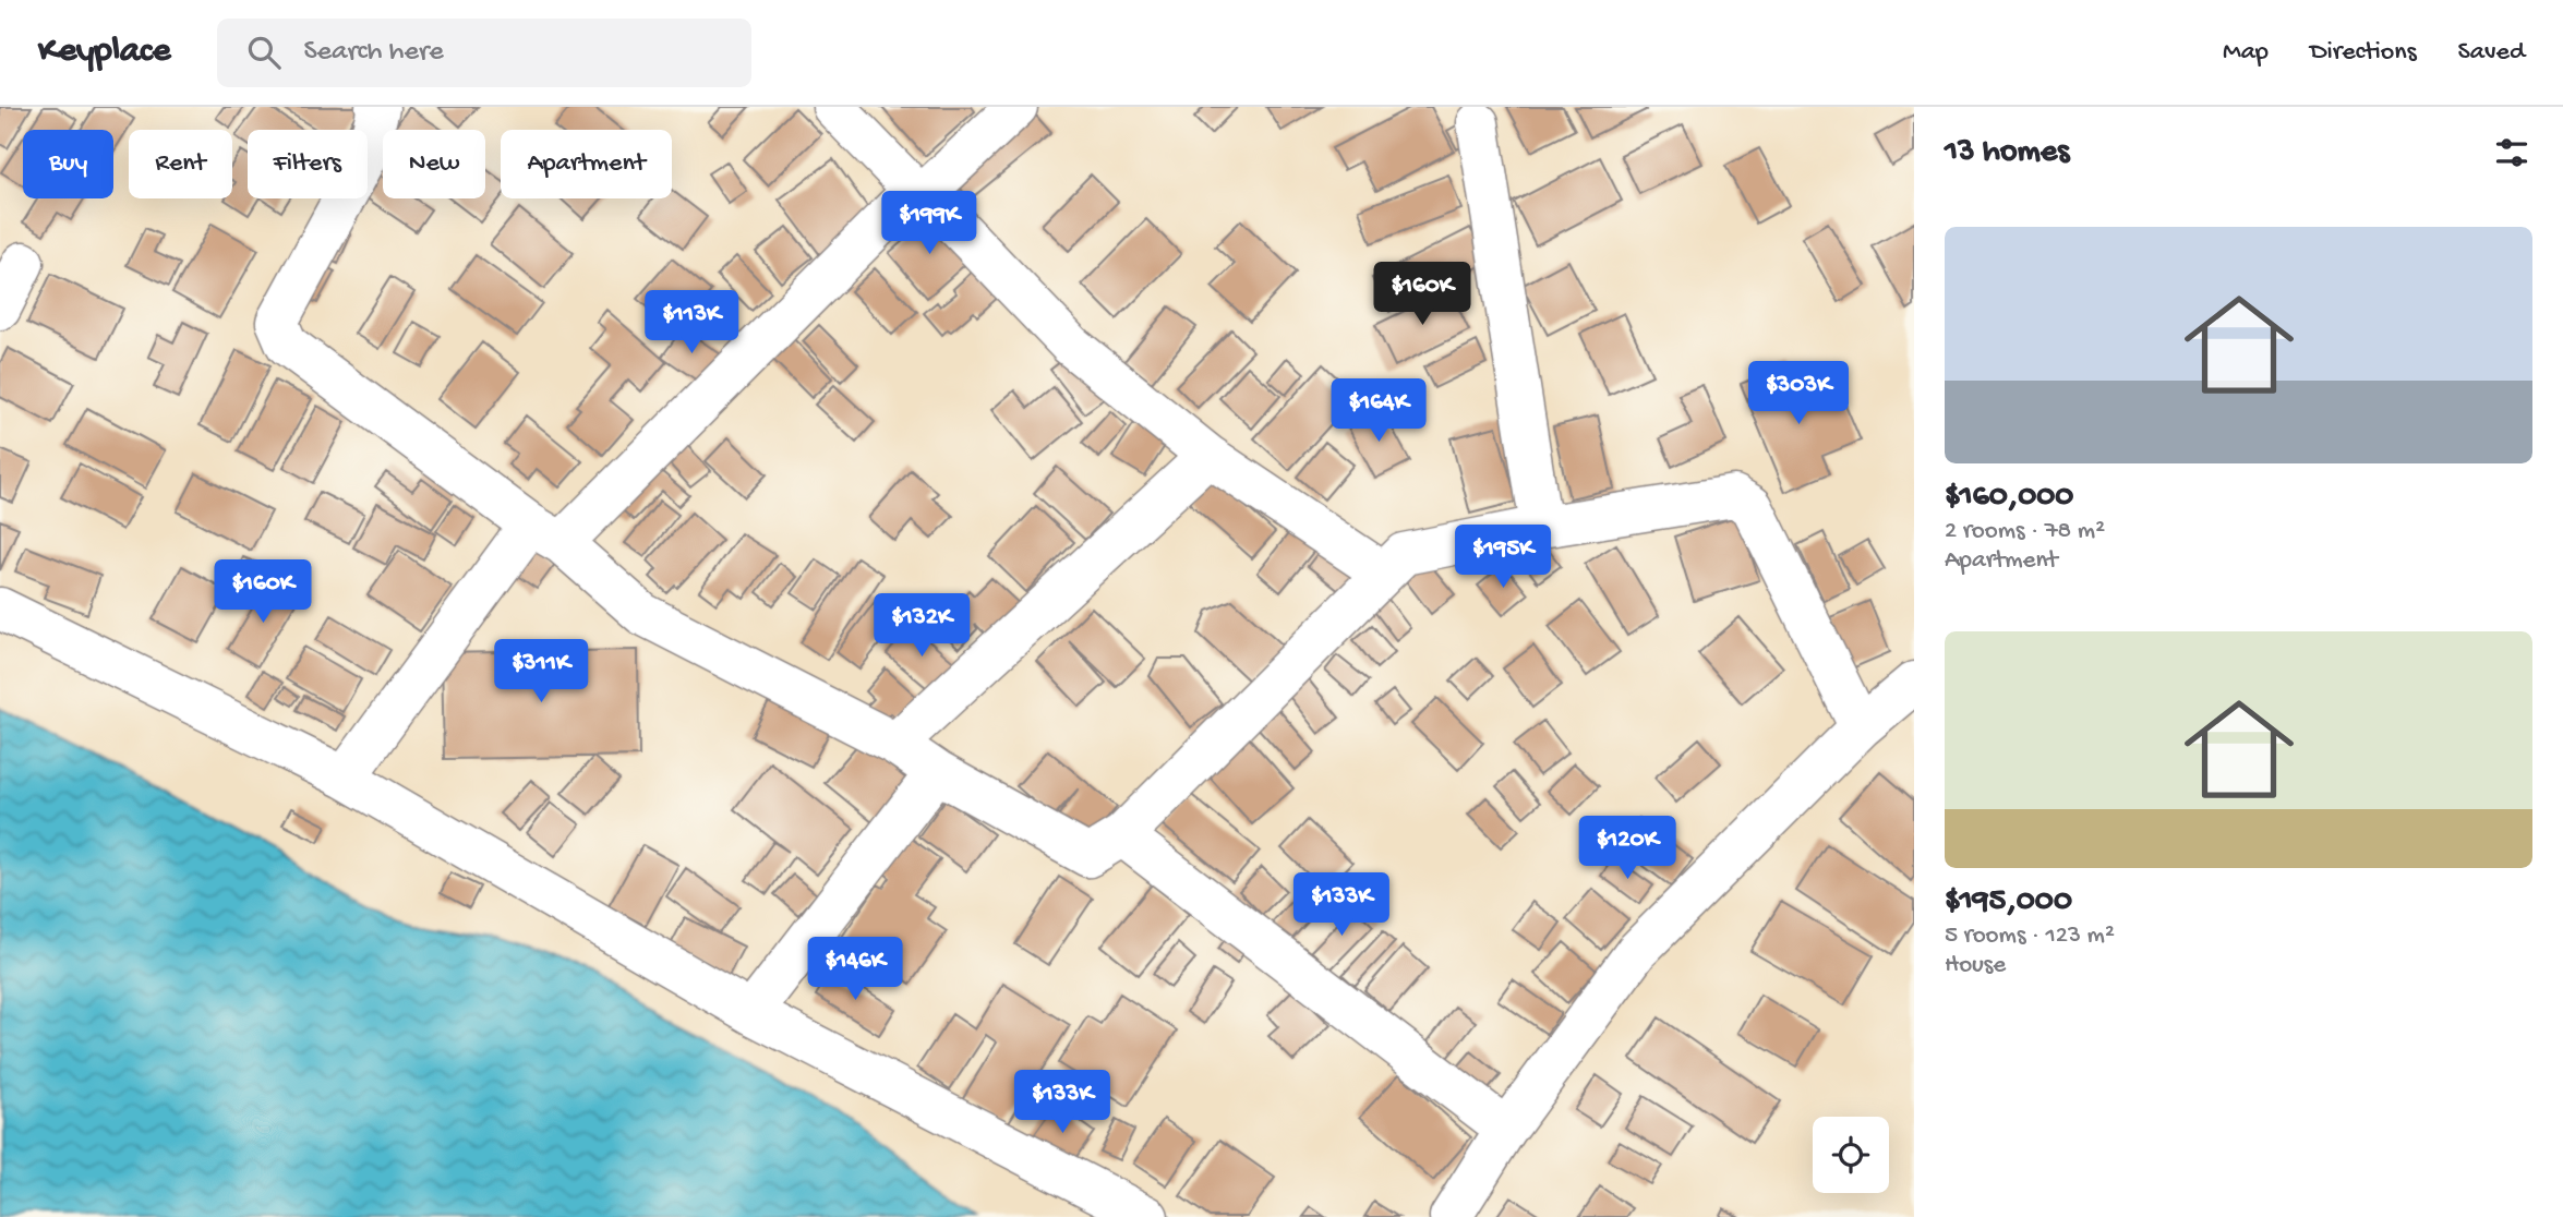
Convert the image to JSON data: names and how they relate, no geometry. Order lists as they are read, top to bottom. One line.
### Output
{"page":{"header":"Keyplace","search":"Search here","nav":["Map","Directions","Saved"],"heading":"13 homes","chip":["Buy","Rent","Filters","New","Apartment"],"price":["$199K","$160K","$113K","$303K","$164K","$195K","$160K","$132K","$311K","$120K","$133K","$146K","$133K"],"list":[{"name":"$160,000","note":"2 rooms · 78 m² · Apartment"},{"name":"$195,000","note":"5 rooms · 123 m² · House"}]}}
